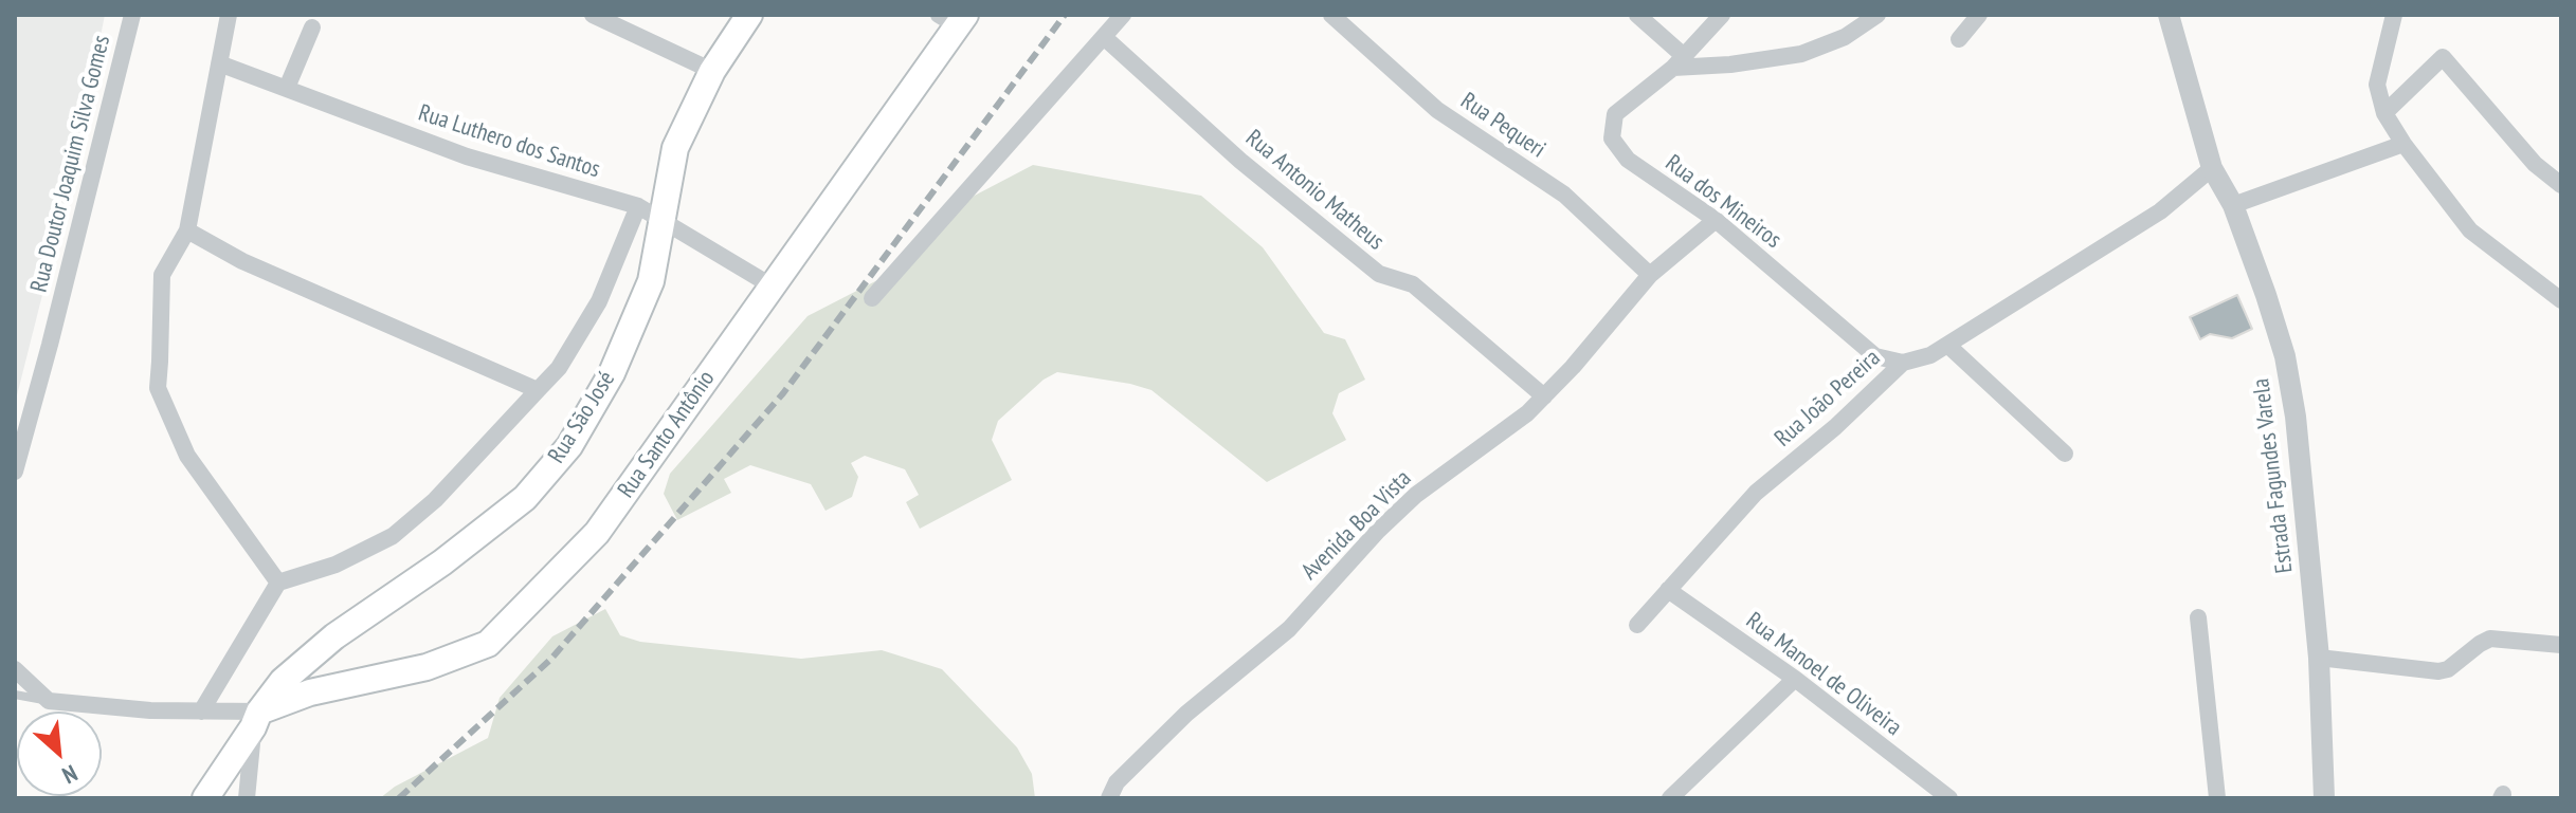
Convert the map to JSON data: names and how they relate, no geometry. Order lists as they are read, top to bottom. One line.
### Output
{"streets":{"main road":["Rua São José","Rua Santo Antônio"],"street":["Rua Pequeri","Rua Luthero dos Santos","Rua Doutor Joaquim Silva Gomes","Rua Antonio Matheus","Rua dos Mineiros","Rua João Pereira","Estrada Fagundes Varela","Avenida Boa Vista","Rua Manoel de Oliveira"]},"crossings":[["Rua Pequeri","Avenida Boa Vista"],["Rua Luthero dos Santos","Rua São José"],["Rua Luthero dos Santos","Rua Santo Antônio"],["Rua Antonio Matheus","Avenida Boa Vista"],["Rua dos Mineiros","Rua João Pereira"],["Rua dos Mineiros","Avenida Boa Vista"],["Rua João Pereira","Estrada Fagundes Varela"],["Rua João Pereira","Rua Manoel de Oliveira"],["Rua São José","Rua Santo Antônio"]],"north":"bottom right"}
